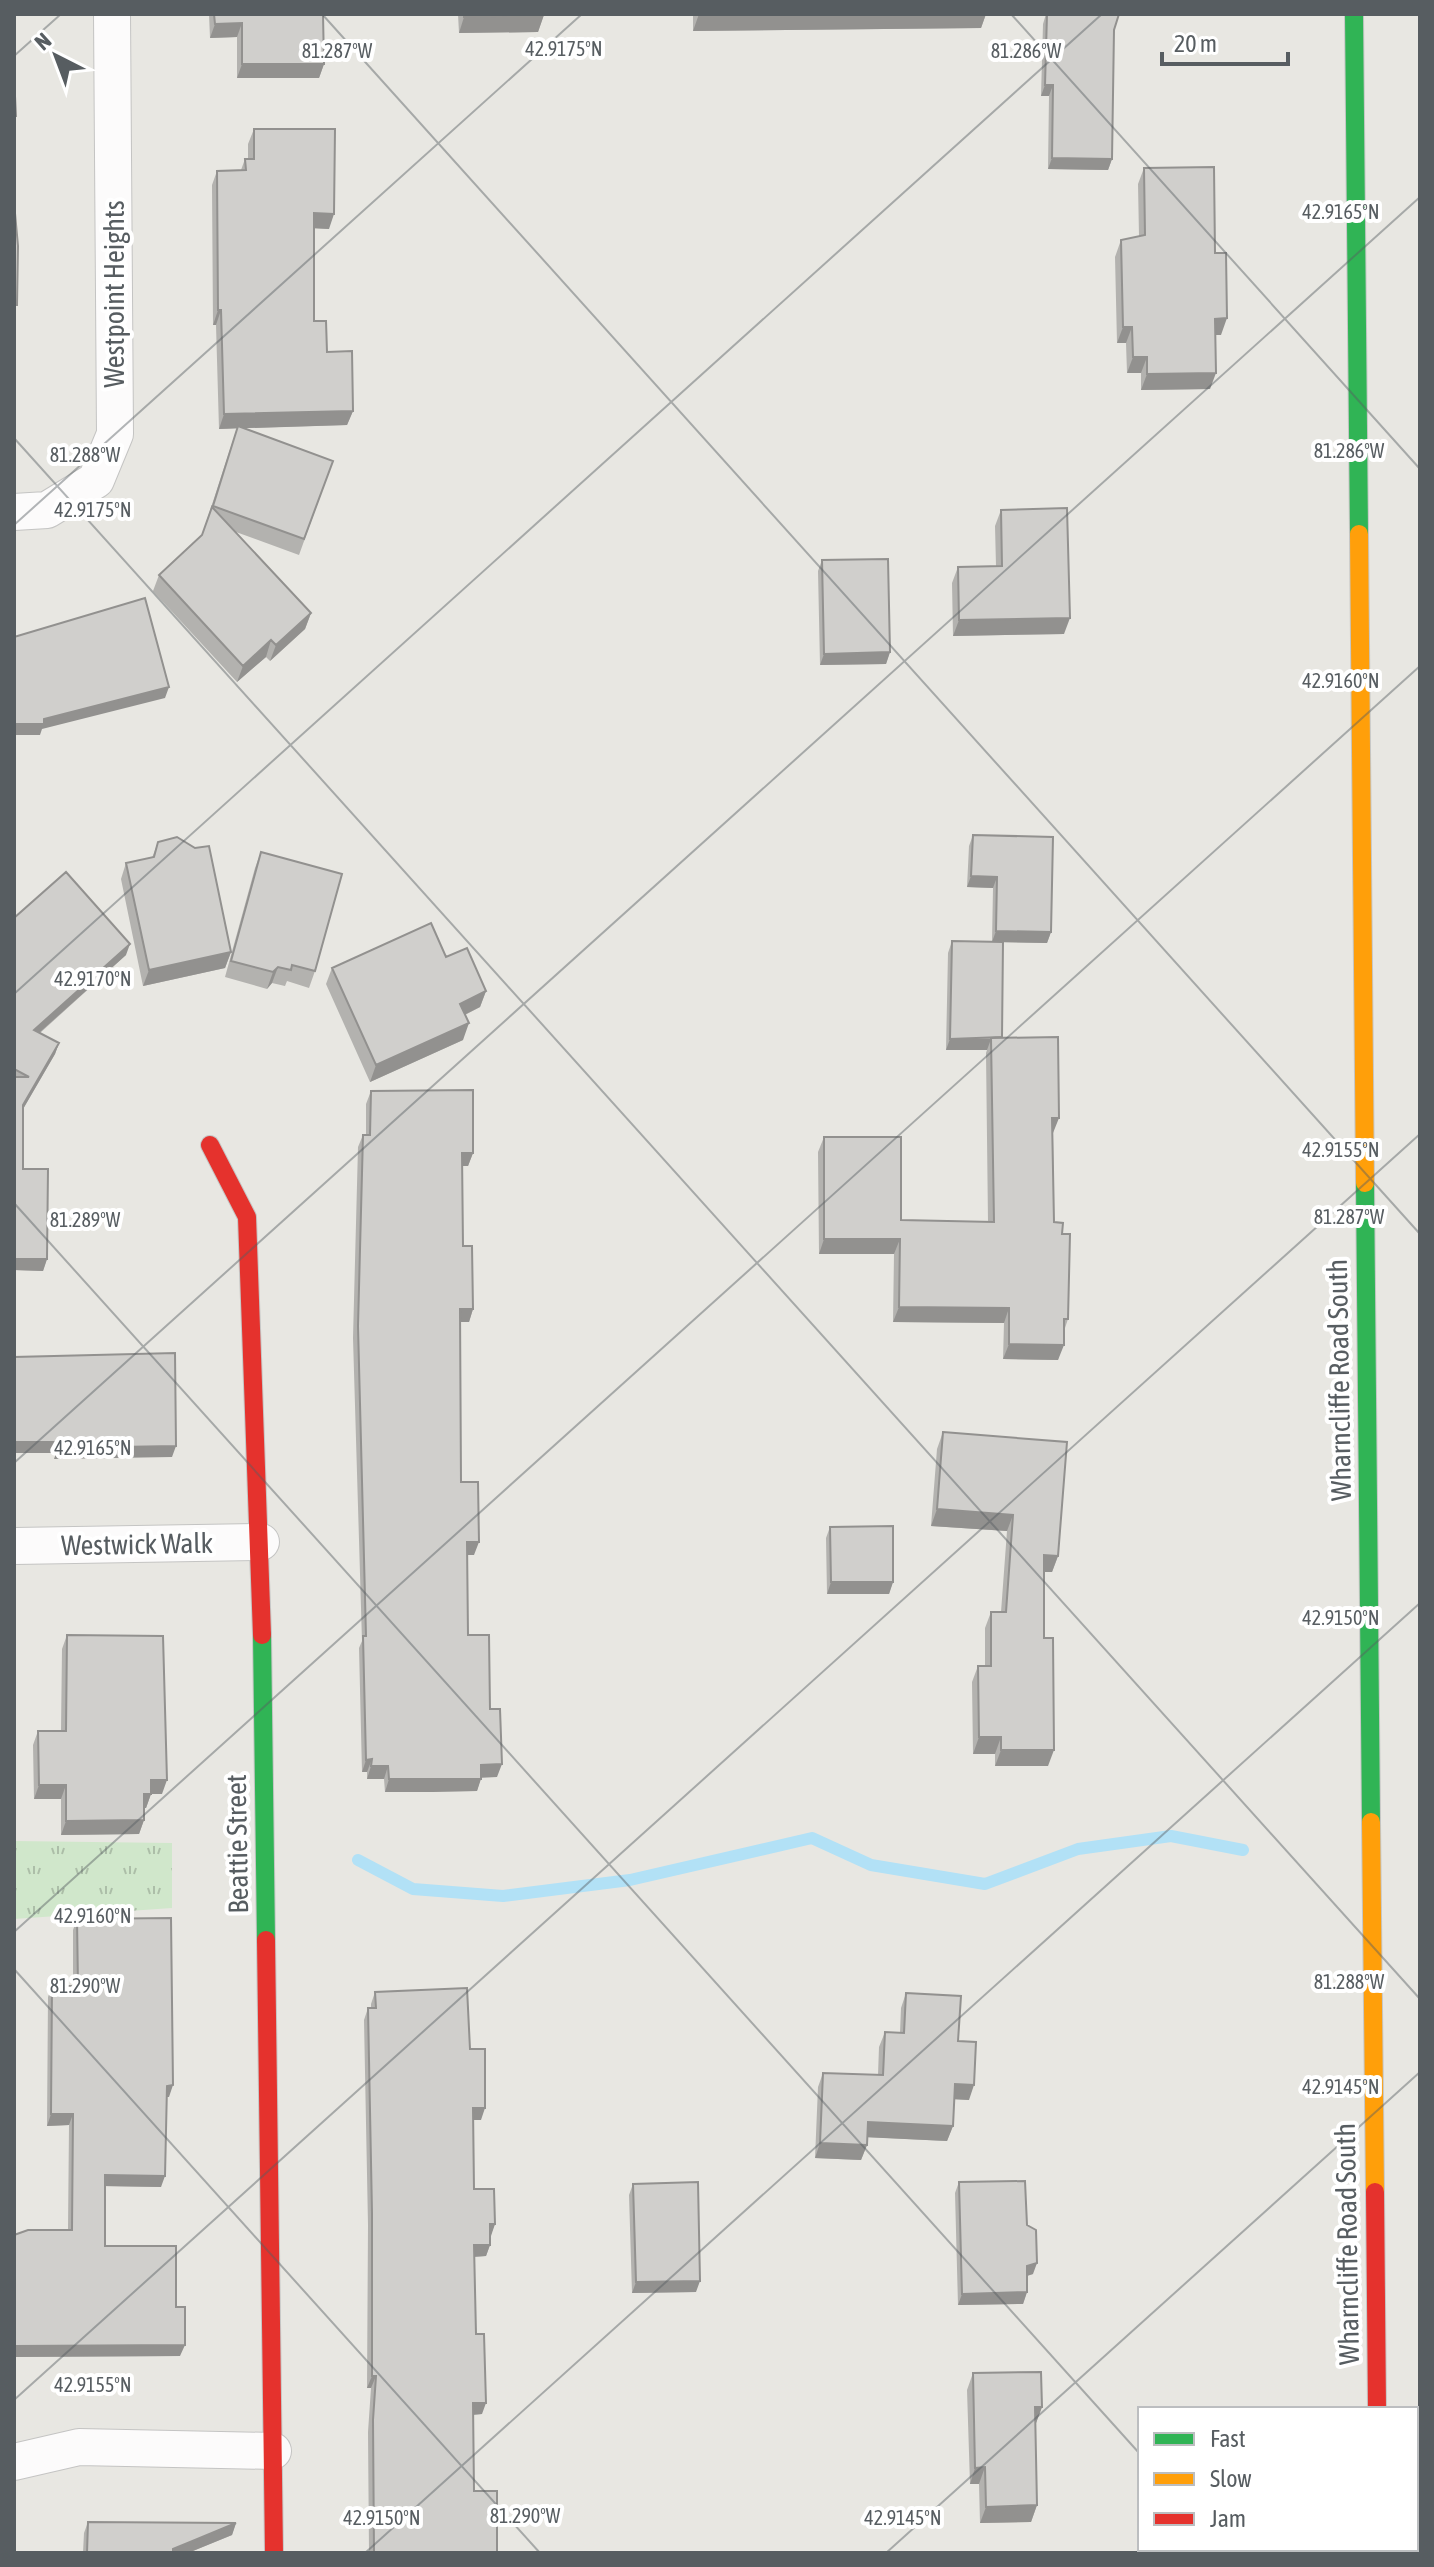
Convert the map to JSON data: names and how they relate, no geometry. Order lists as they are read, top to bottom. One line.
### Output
{"streets":{"main road":["Wharncliffe Road South","Beattie Street"],"street":["Westpoint Heights","Westwick Walk"]},"crossings":[["Westwick Walk","Beattie Street"]],"legend":["Fast","Slow","Jam"],"scale_bar":"20 m","north":"top left","coordinates":["42.9175°N","81.287°W","81.286°W","42.9165°N","81.288°W","42.9160°N","42.9170°N","42.9155°N","81.289°W","42.9150°N","81.290°W","42.9145°N"]}
